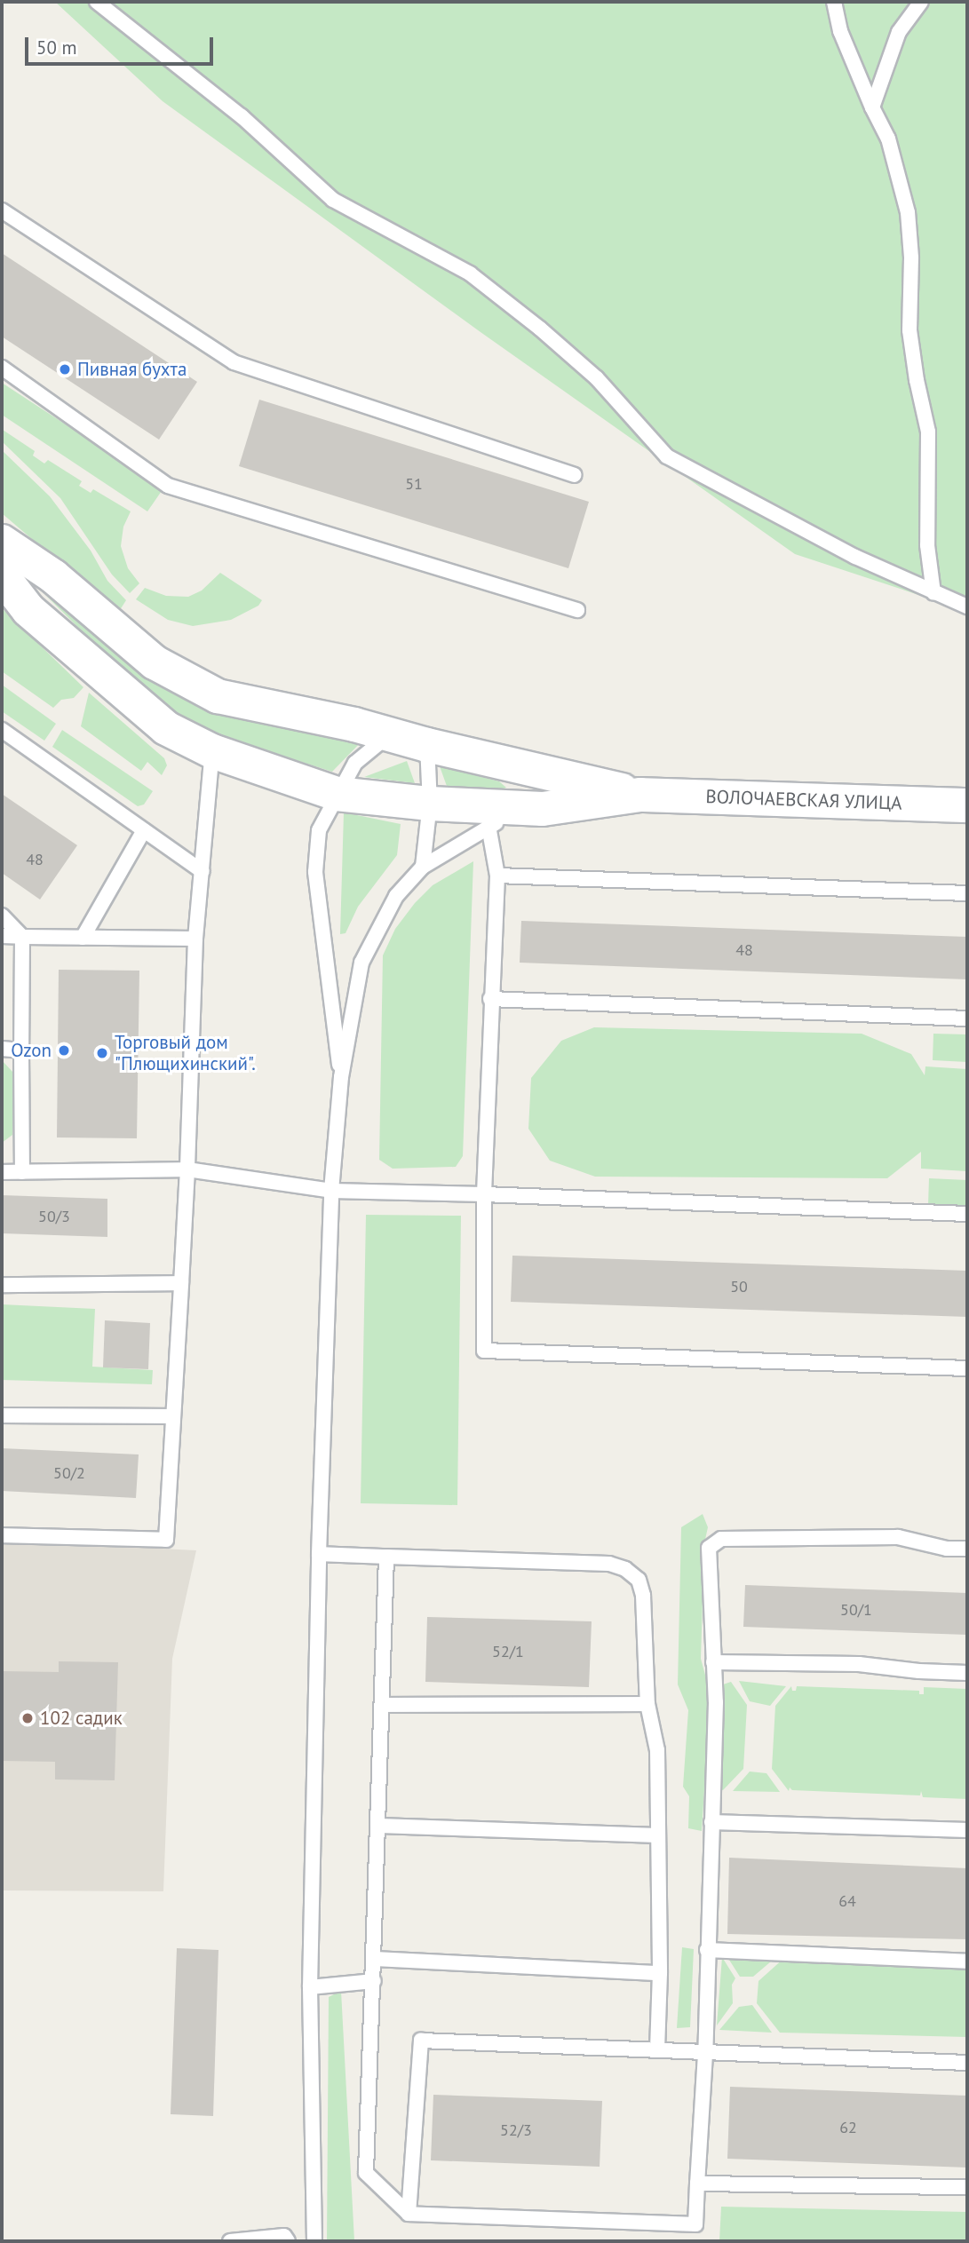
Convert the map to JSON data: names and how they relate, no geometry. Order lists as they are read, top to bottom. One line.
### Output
{"streets":{"street":["ВОЛОЧАЕВСКАЯ УЛИЦА"]},"places":["Пивная бухта","Ozon","Торговый дом \"Плющихинский\".","102 садик"],"house_numbers":["51","48","48","50/3","50","50/2","50/1","52/1","64","62","52/3"],"scale_bar":"50 m"}
